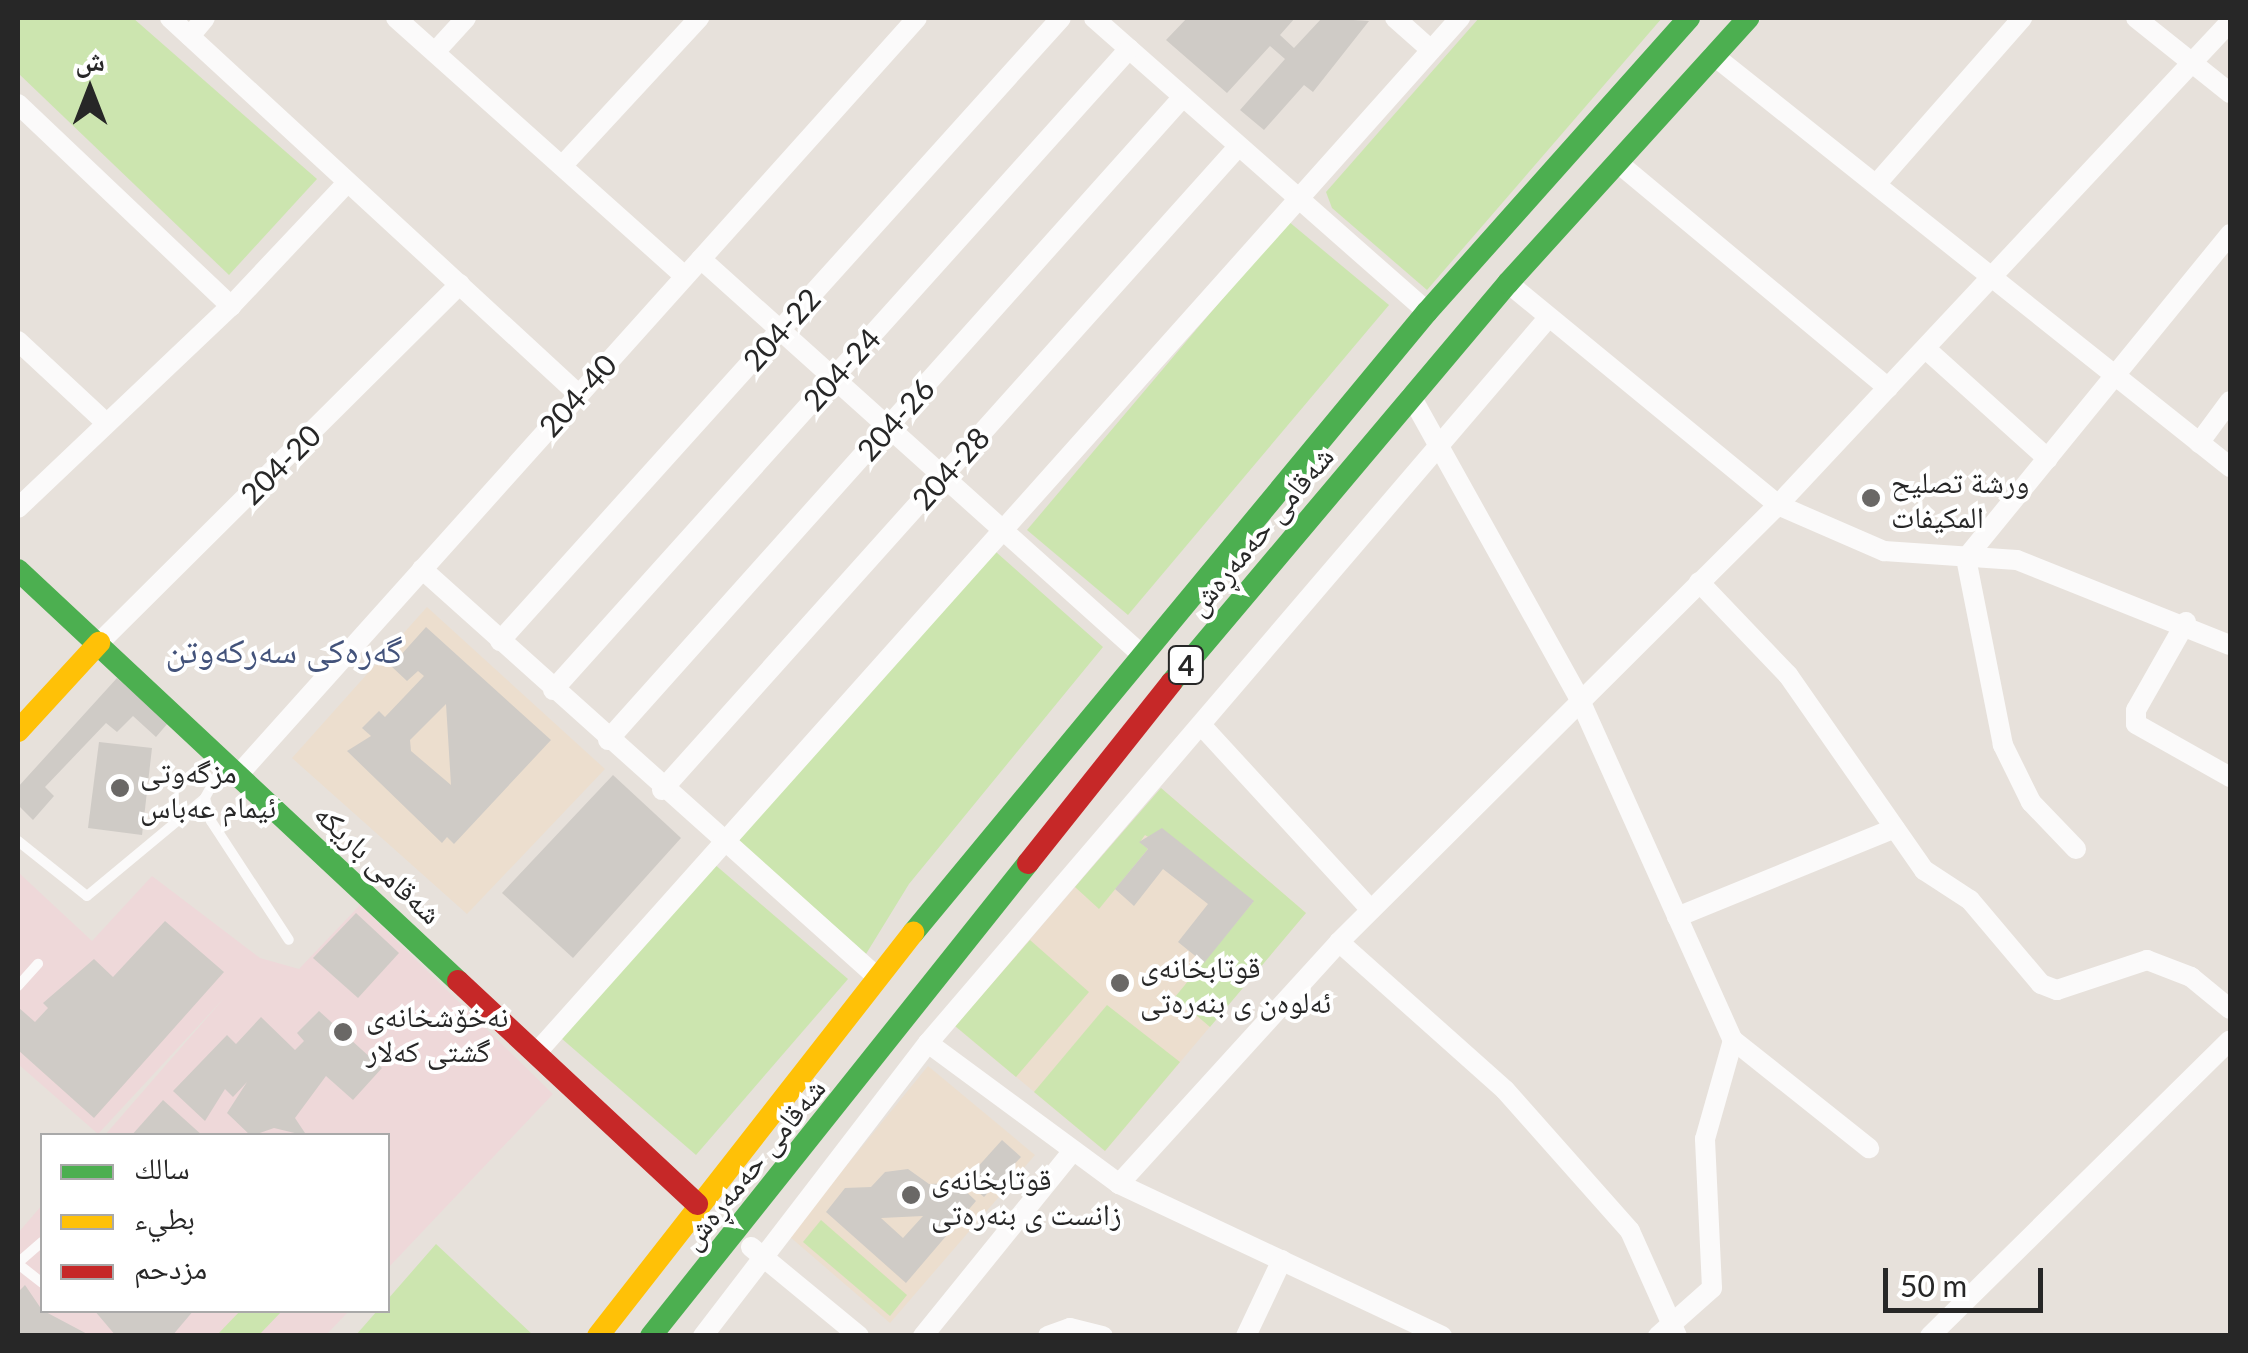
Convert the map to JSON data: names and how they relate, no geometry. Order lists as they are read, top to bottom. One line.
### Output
{"streets":{"main road":["شەقامی حەمەڕەش","4","شەقامی باریکە"],"street":["204-22","204-24","204-40","204-26","204-20","204-28"]},"crossings":[["204-40","شەقامی باریکە"],["204-20","شەقامی باریکە"],["شەقامی حەمەڕەش","شەقامی باریکە"]],"districts":["گەرەکی سەرکەوتن"],"places":["ورشة تصليح المكيفات","مزگەوتی ئیمام عەباس","قوتابخانەی ئەلوەن ی بنەرەتی","نەخۆشخانەی گشتی کەلار","قوتابخانەی زانست ی بنەرەتی"],"legend":["سالك","بطيء","مزدحم"],"scale_bar":"50 m","north":"top"}
